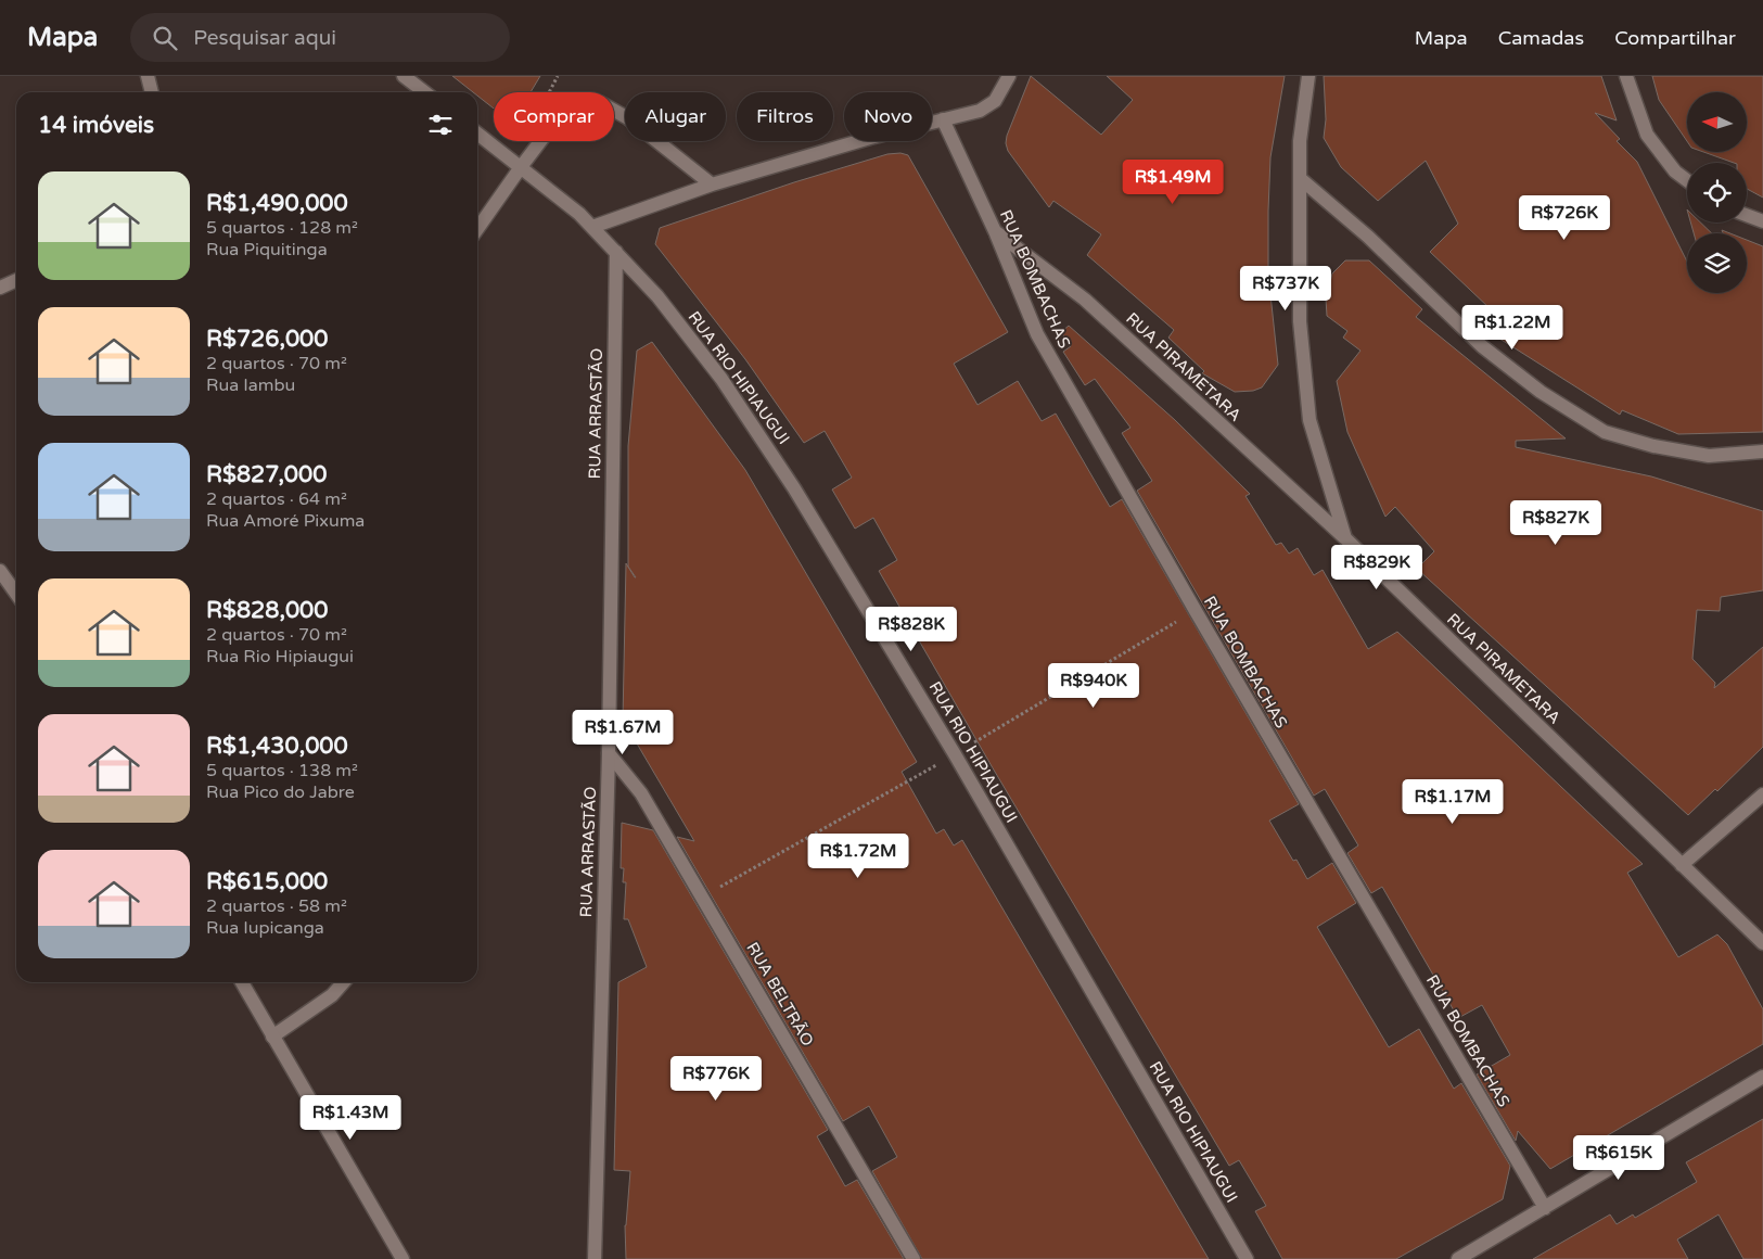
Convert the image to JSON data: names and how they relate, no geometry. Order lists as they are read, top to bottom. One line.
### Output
{"streets":{"street":["RUA BOMBACHAS","RUA PIRAMETARA","RUA RIO HIPIAUGUI","RUA ARRASTÃO","RUA BELTRÃO"]},"crossings":[["RUA BOMBACHAS","RUA PIRAMETARA"],["RUA RIO HIPIAUGUI","RUA ARRASTÃO"],["RUA ARRASTÃO","RUA BELTRÃO"]],"north":"left","page":{"header":"Mapa","search":"Pesquisar aqui","nav":["Mapa","Camadas","Compartilhar"],"chip":["Comprar","Alugar","Filtros","Novo"],"heading":"14 imóveis","list":[{"name":"R$1,490,000","note":"5 quartos · 128 m² · Rua Piquitinga"},{"name":"R$726,000","note":"2 quartos · 70 m² · Rua Iambu"},{"name":"R$827,000","note":"2 quartos · 64 m² · Rua Amoré Pixuma"},{"name":"R$828,000","note":"2 quartos · 70 m² · Rua Rio Hipiaugui"},{"name":"R$1,430,000","note":"5 quartos · 138 m² · Rua Pico do Jabre"},{"name":"R$615,000","note":"2 quartos · 58 m² · Rua Iupicanga"}],"price":["R$1.49M","R$726K","R$737K","R$1.22M","R$827K","R$829K","R$828K","R$940K","R$1.67M","R$1.17M","R$1.72M","R$776K","R$1.43M","R$615K"]}}
